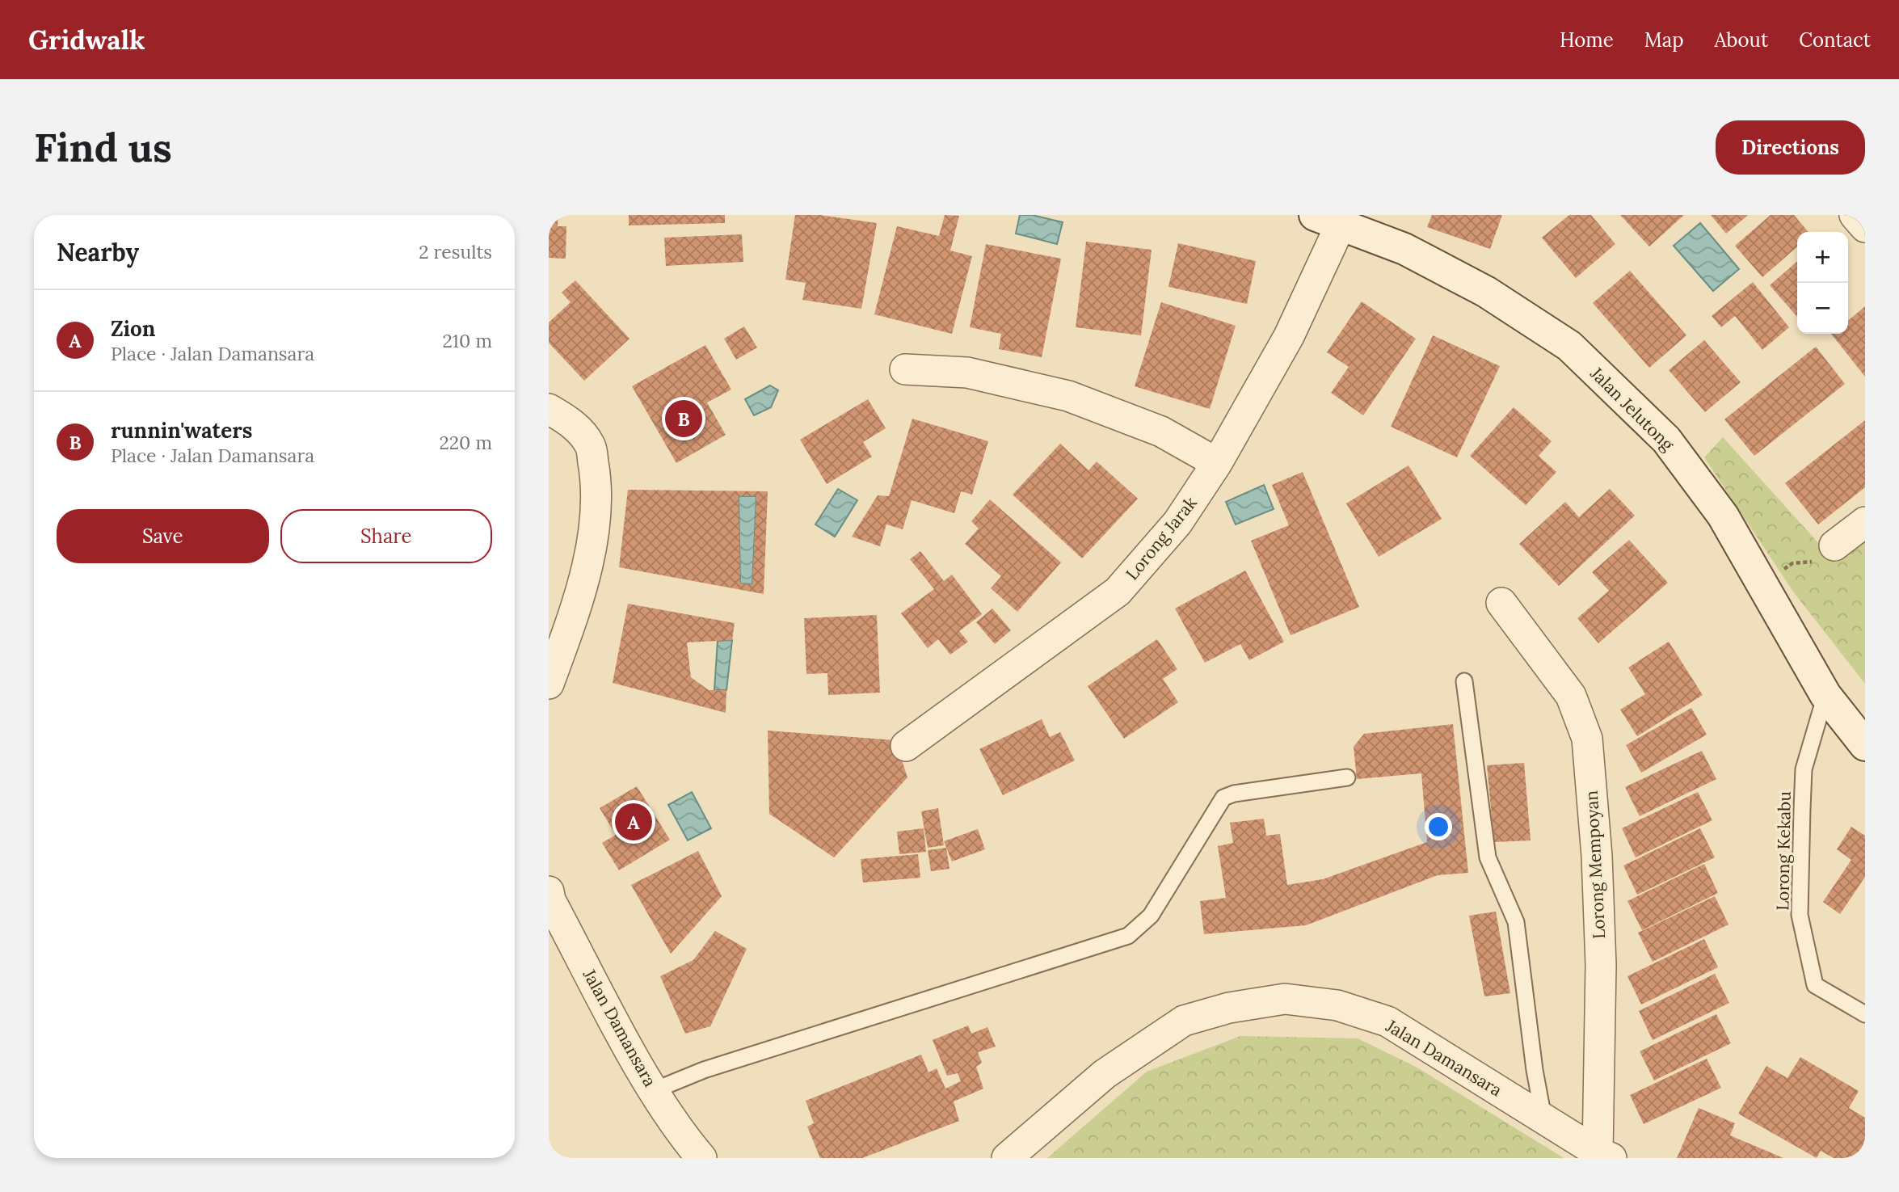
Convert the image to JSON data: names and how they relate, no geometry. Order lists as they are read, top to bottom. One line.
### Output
{"streets":{"street":["Jalan Jelutong","Lorong Jarak","Lorong Mempoyan","Jalan Damansara"],"lane":["Lorong Kekabu"]},"crossings":[["Jalan Jelutong","Lorong Jarak"],["Jalan Jelutong","Lorong Kekabu"],["Lorong Mempoyan","Jalan Damansara"]],"page":{"header":"Gridwalk","nav":["Home","Map","About","Contact"],"buttons":["Directions",["Save","Share"]],"title":"Find us","heading":["Nearby","2 results"],"map_buttons":["+","−"],"list":[{"mark":"A","name":"Zion","note":"Place · Jalan Damansara","value":"210 m"},{"mark":"B","name":"runnin'waters","note":"Place · Jalan Damansara","value":"220 m"}],"pins":["B","A"]}}
